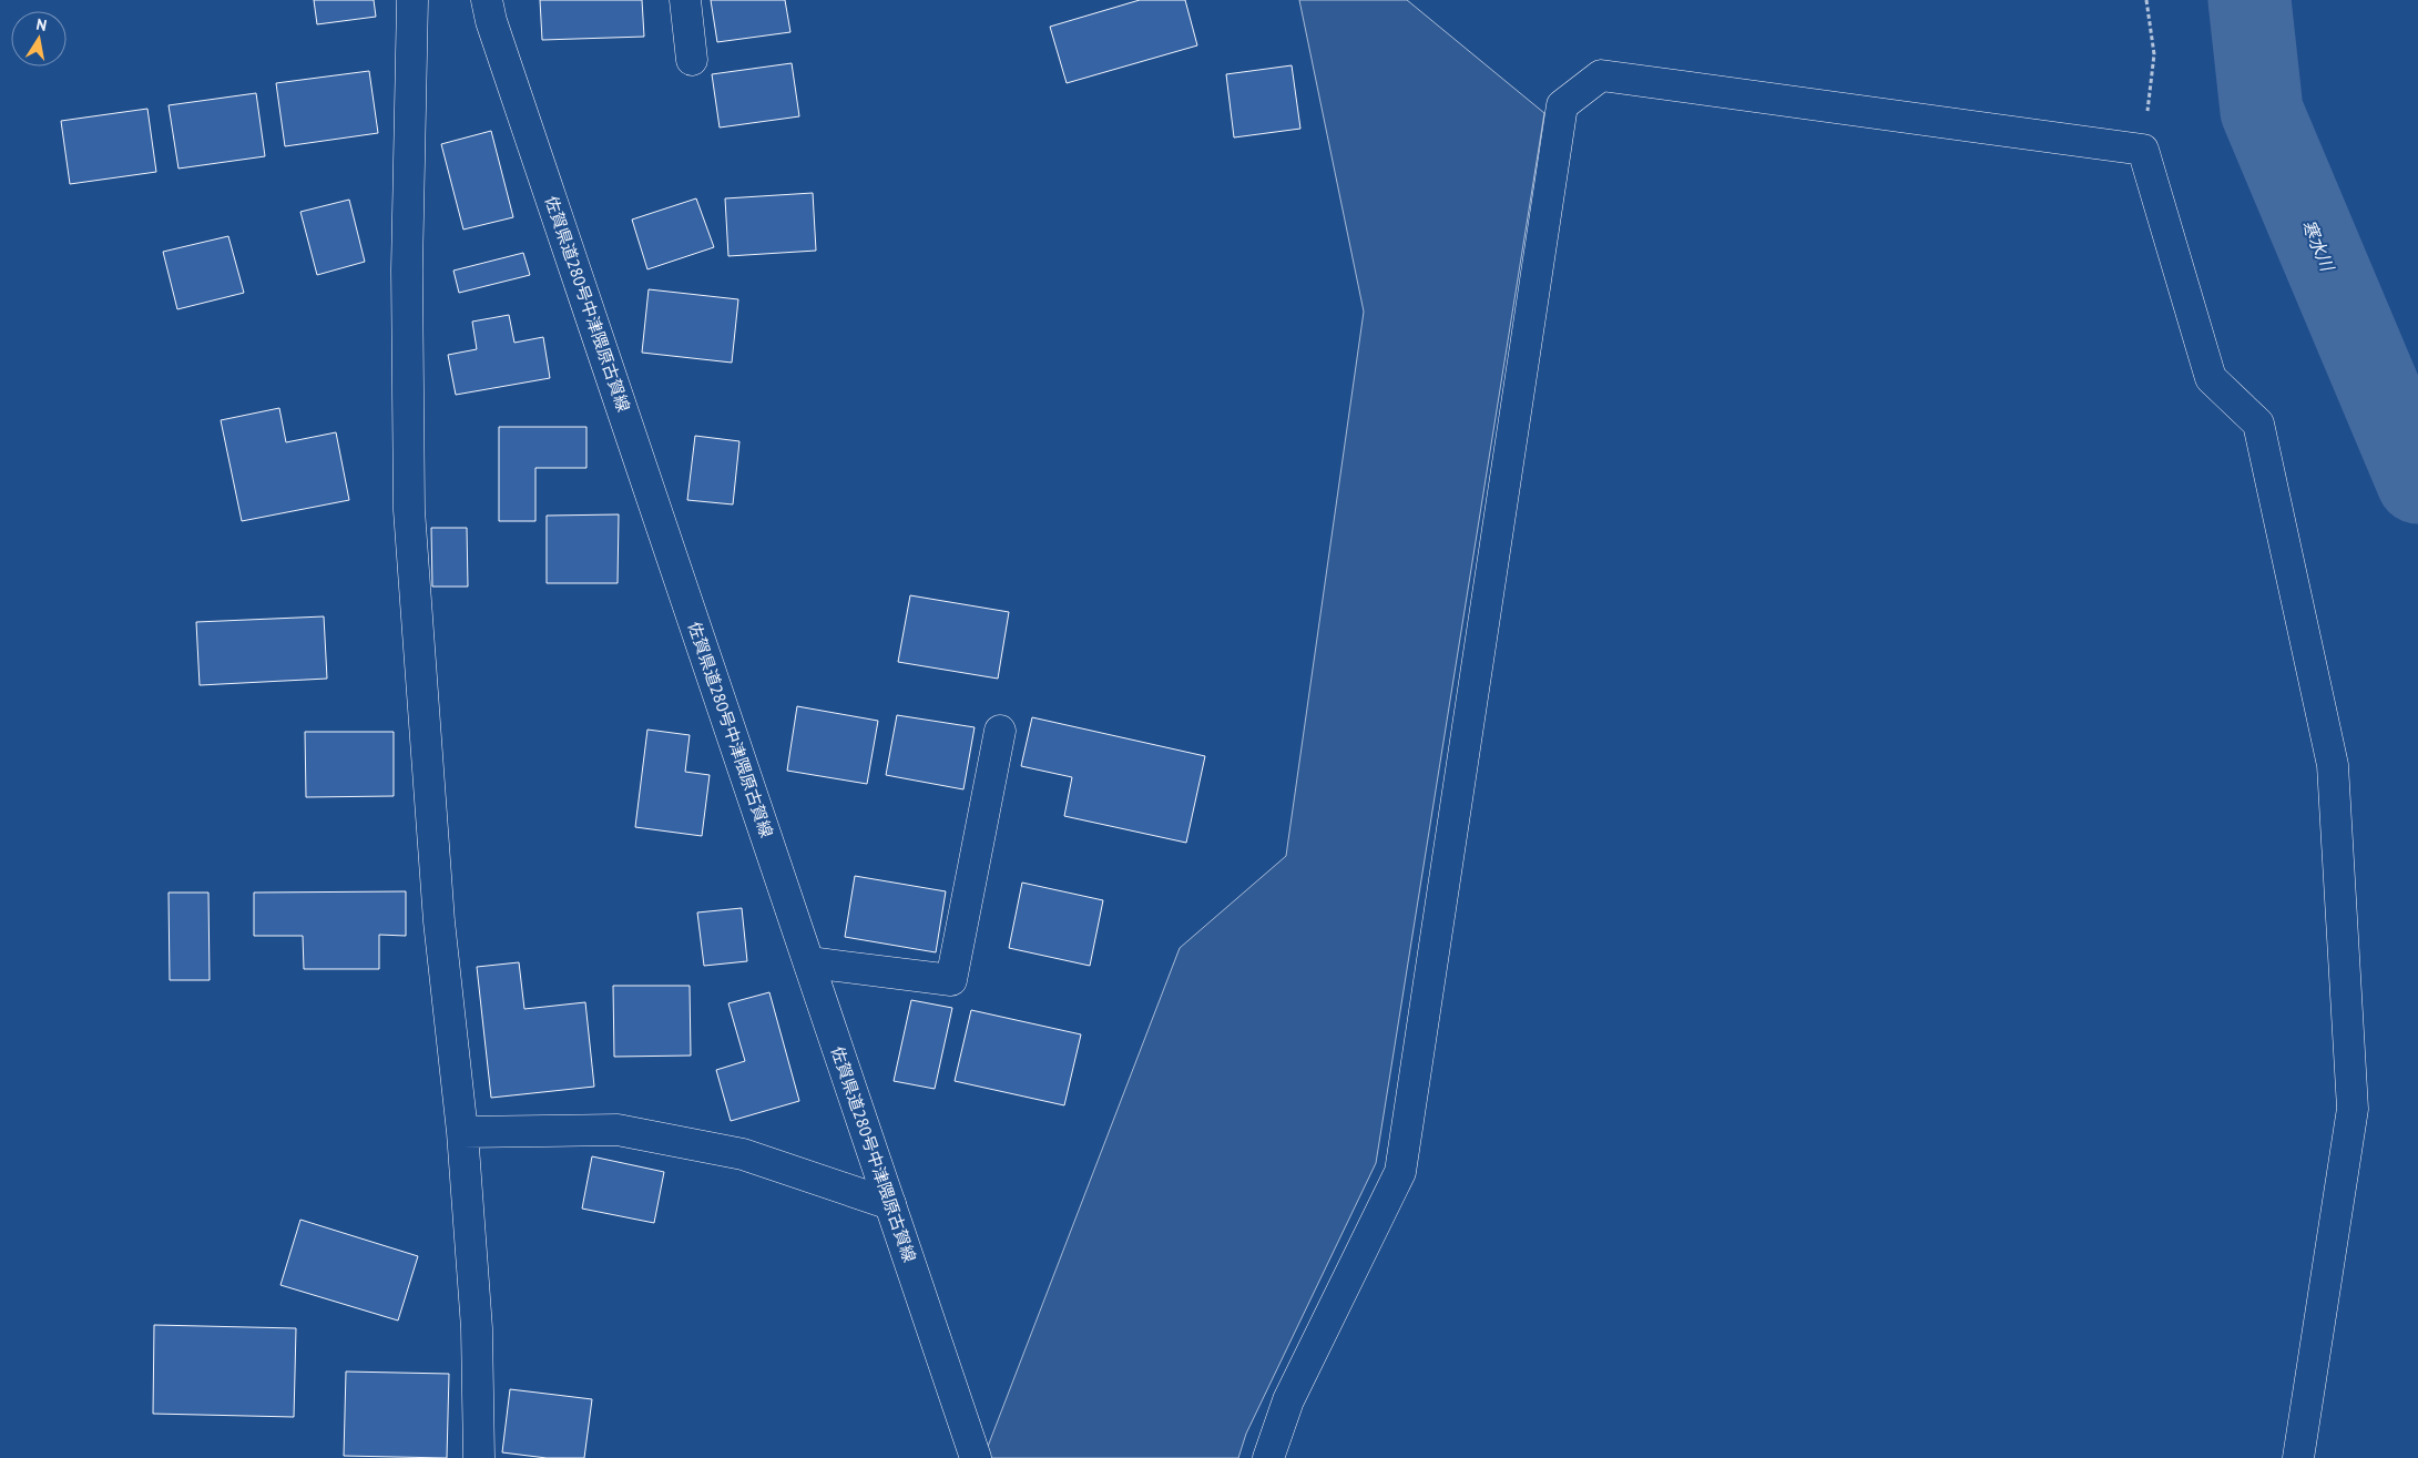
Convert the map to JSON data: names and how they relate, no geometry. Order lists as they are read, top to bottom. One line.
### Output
{"streets":{"street":["佐賀県道280号中津隈原古賀線"]},"water":["寒水川"],"north":"top"}
